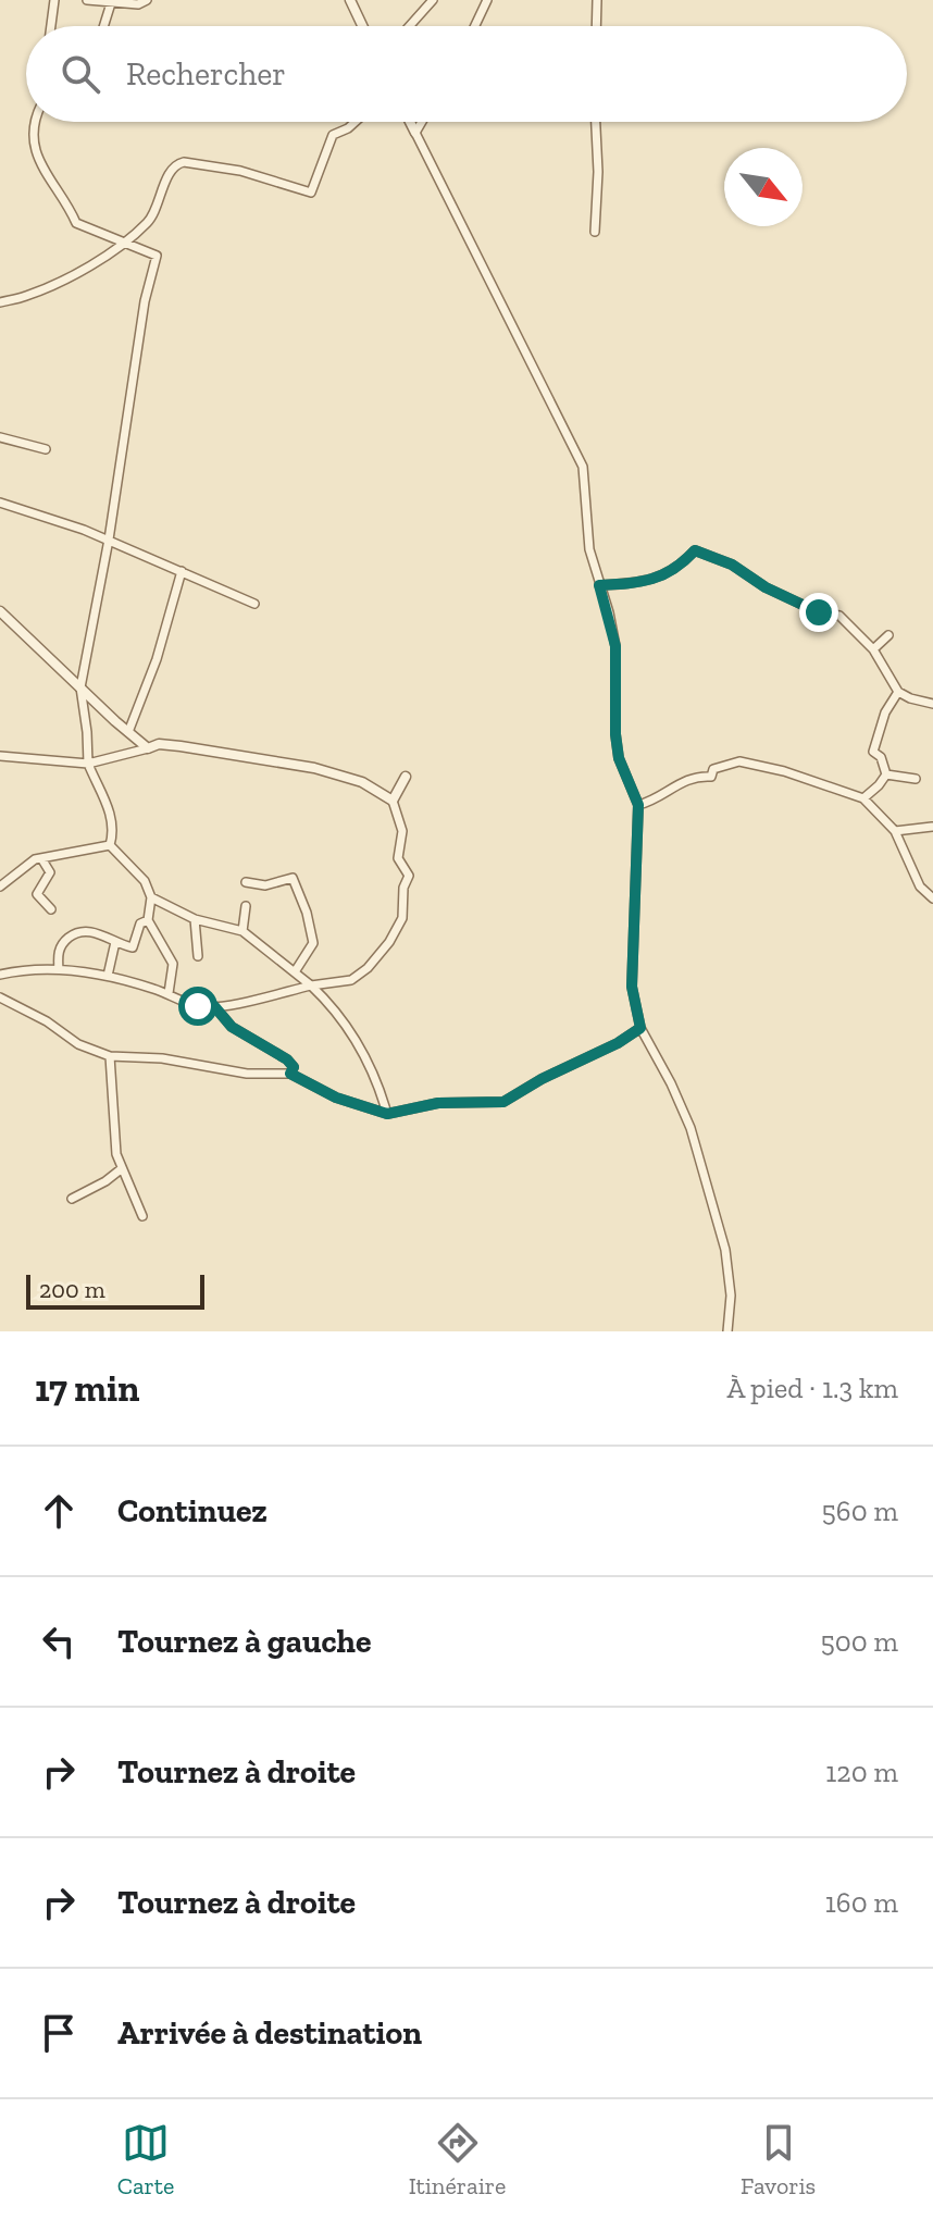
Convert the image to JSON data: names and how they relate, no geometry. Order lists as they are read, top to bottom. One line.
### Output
{"scale_bar":"200 m","north":"bottom right","page":{"search":"Rechercher","scale":"200 m","heading":["17 min","À pied · 1.3 km"],"list":[["Continuez","560 m"],["Tournez à gauche","500 m"],["Tournez à droite","120 m"],["Tournez à droite","160 m"],"Arrivée à destination"],"nav":["Carte","Itinéraire","Favoris"]}}
